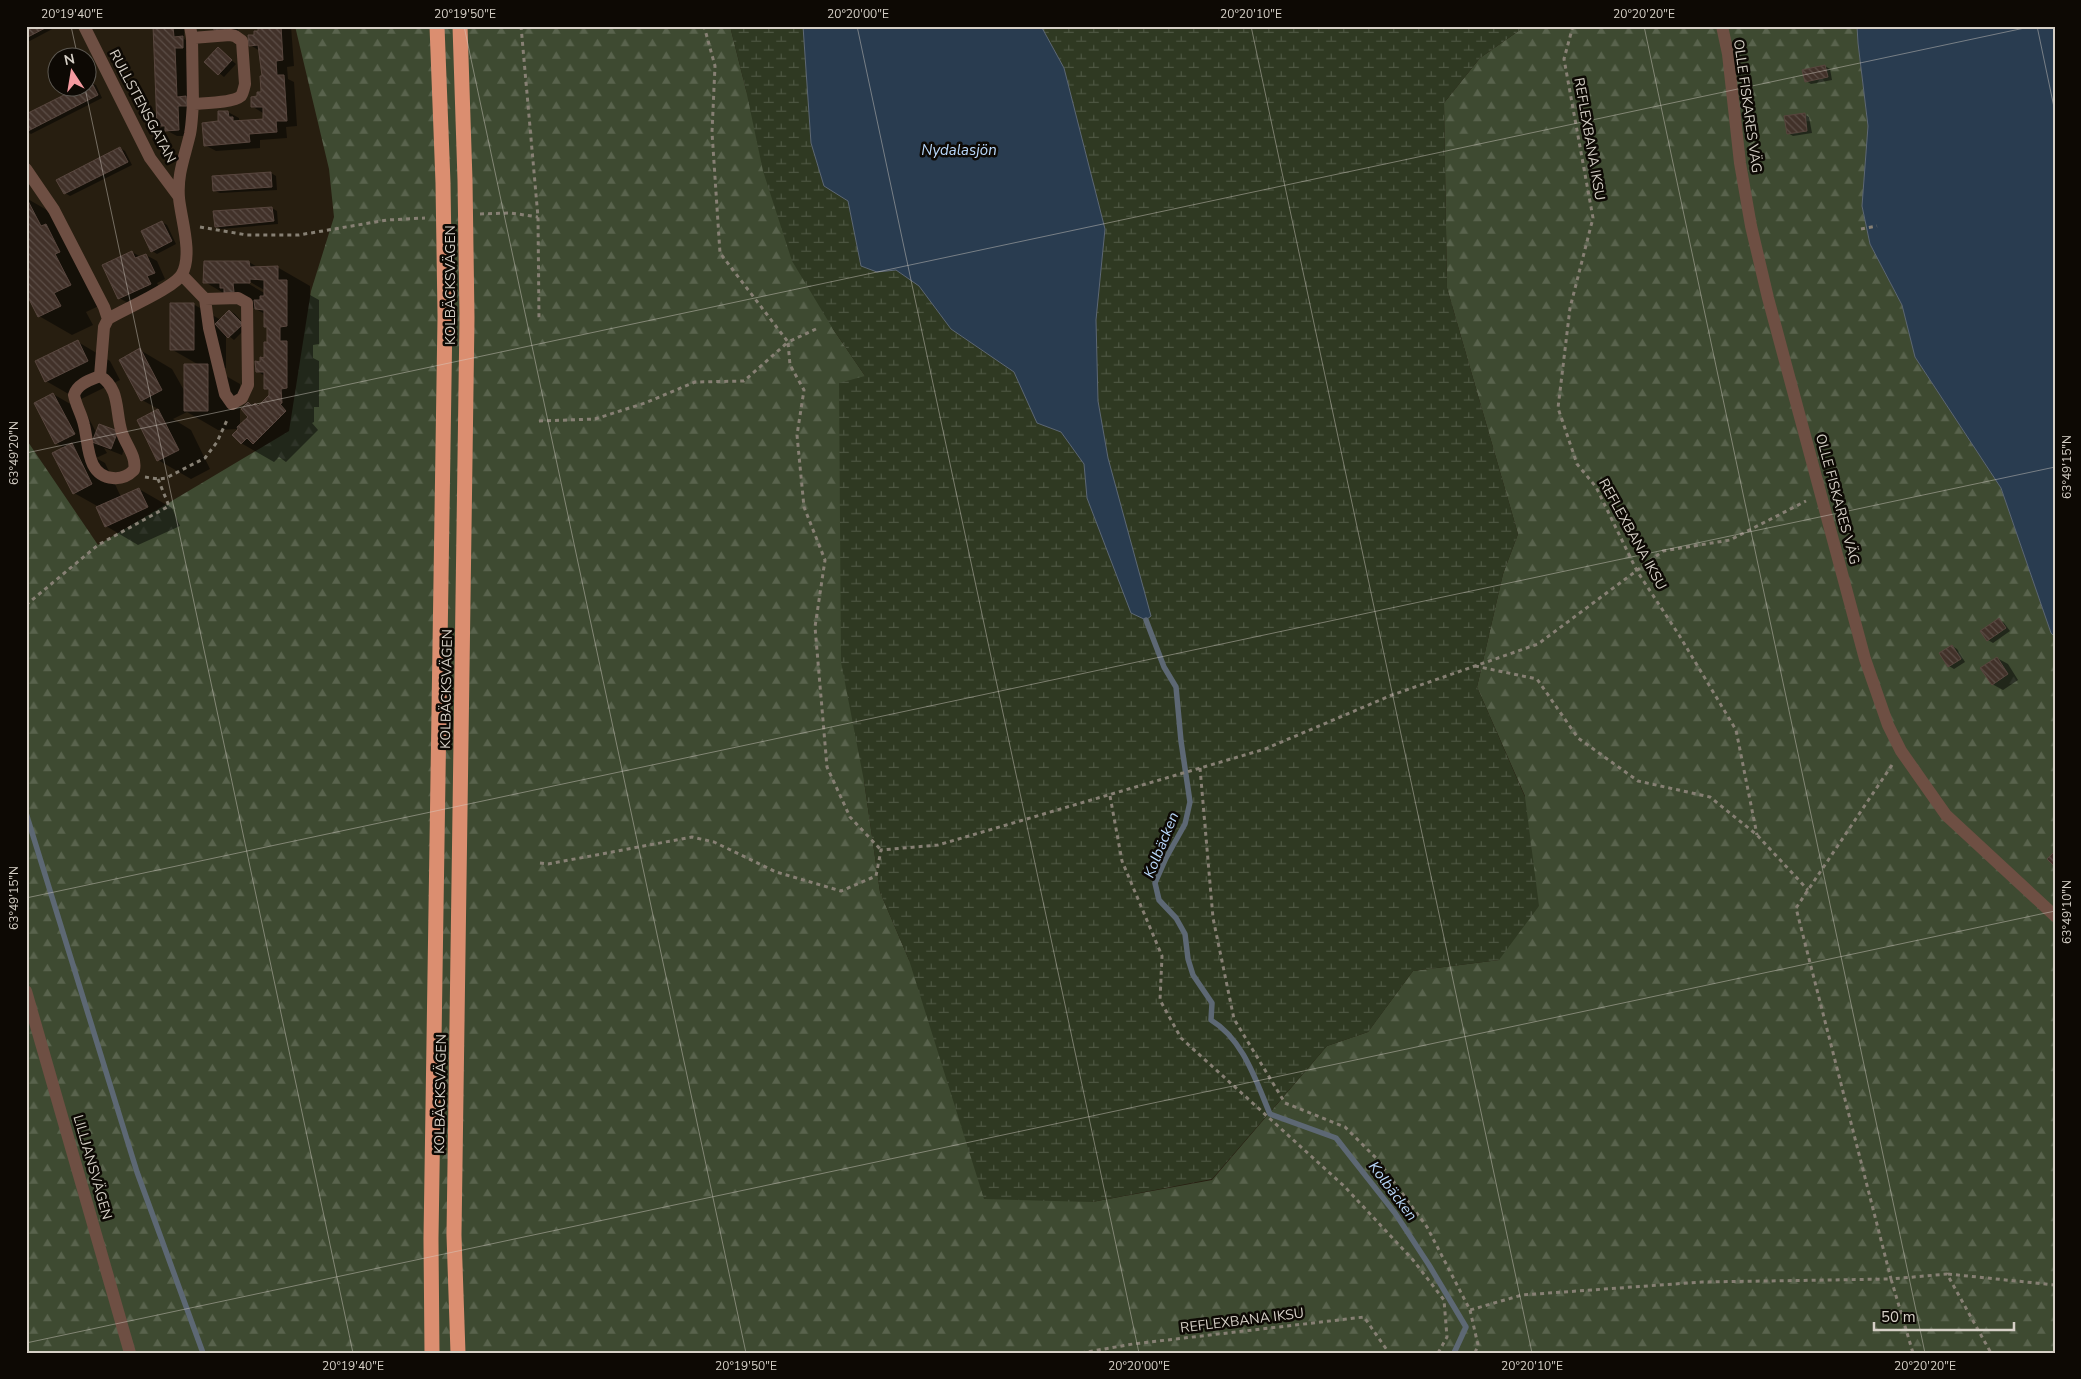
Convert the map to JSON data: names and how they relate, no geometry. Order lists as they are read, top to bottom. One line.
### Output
{"streets":{"highway":["KOLBÄCKSVÄGEN"],"street":["RULLSTENSGATAN","OLLE FISKARES VÄG","LILLJANSVÄGEN"],"path":["REFLEXBANA IKSU"]},"water":["Nydalasjön","Kolbäcken"],"scale_bar":"50 m","north":"top","coordinates":["20°19'40\"E","20°19'50\"E","20°20'00\"E","20°20'10\"E","20°20'20\"E","63°49'20\"N","63°49'15\"N","63°49'10\"N"]}
